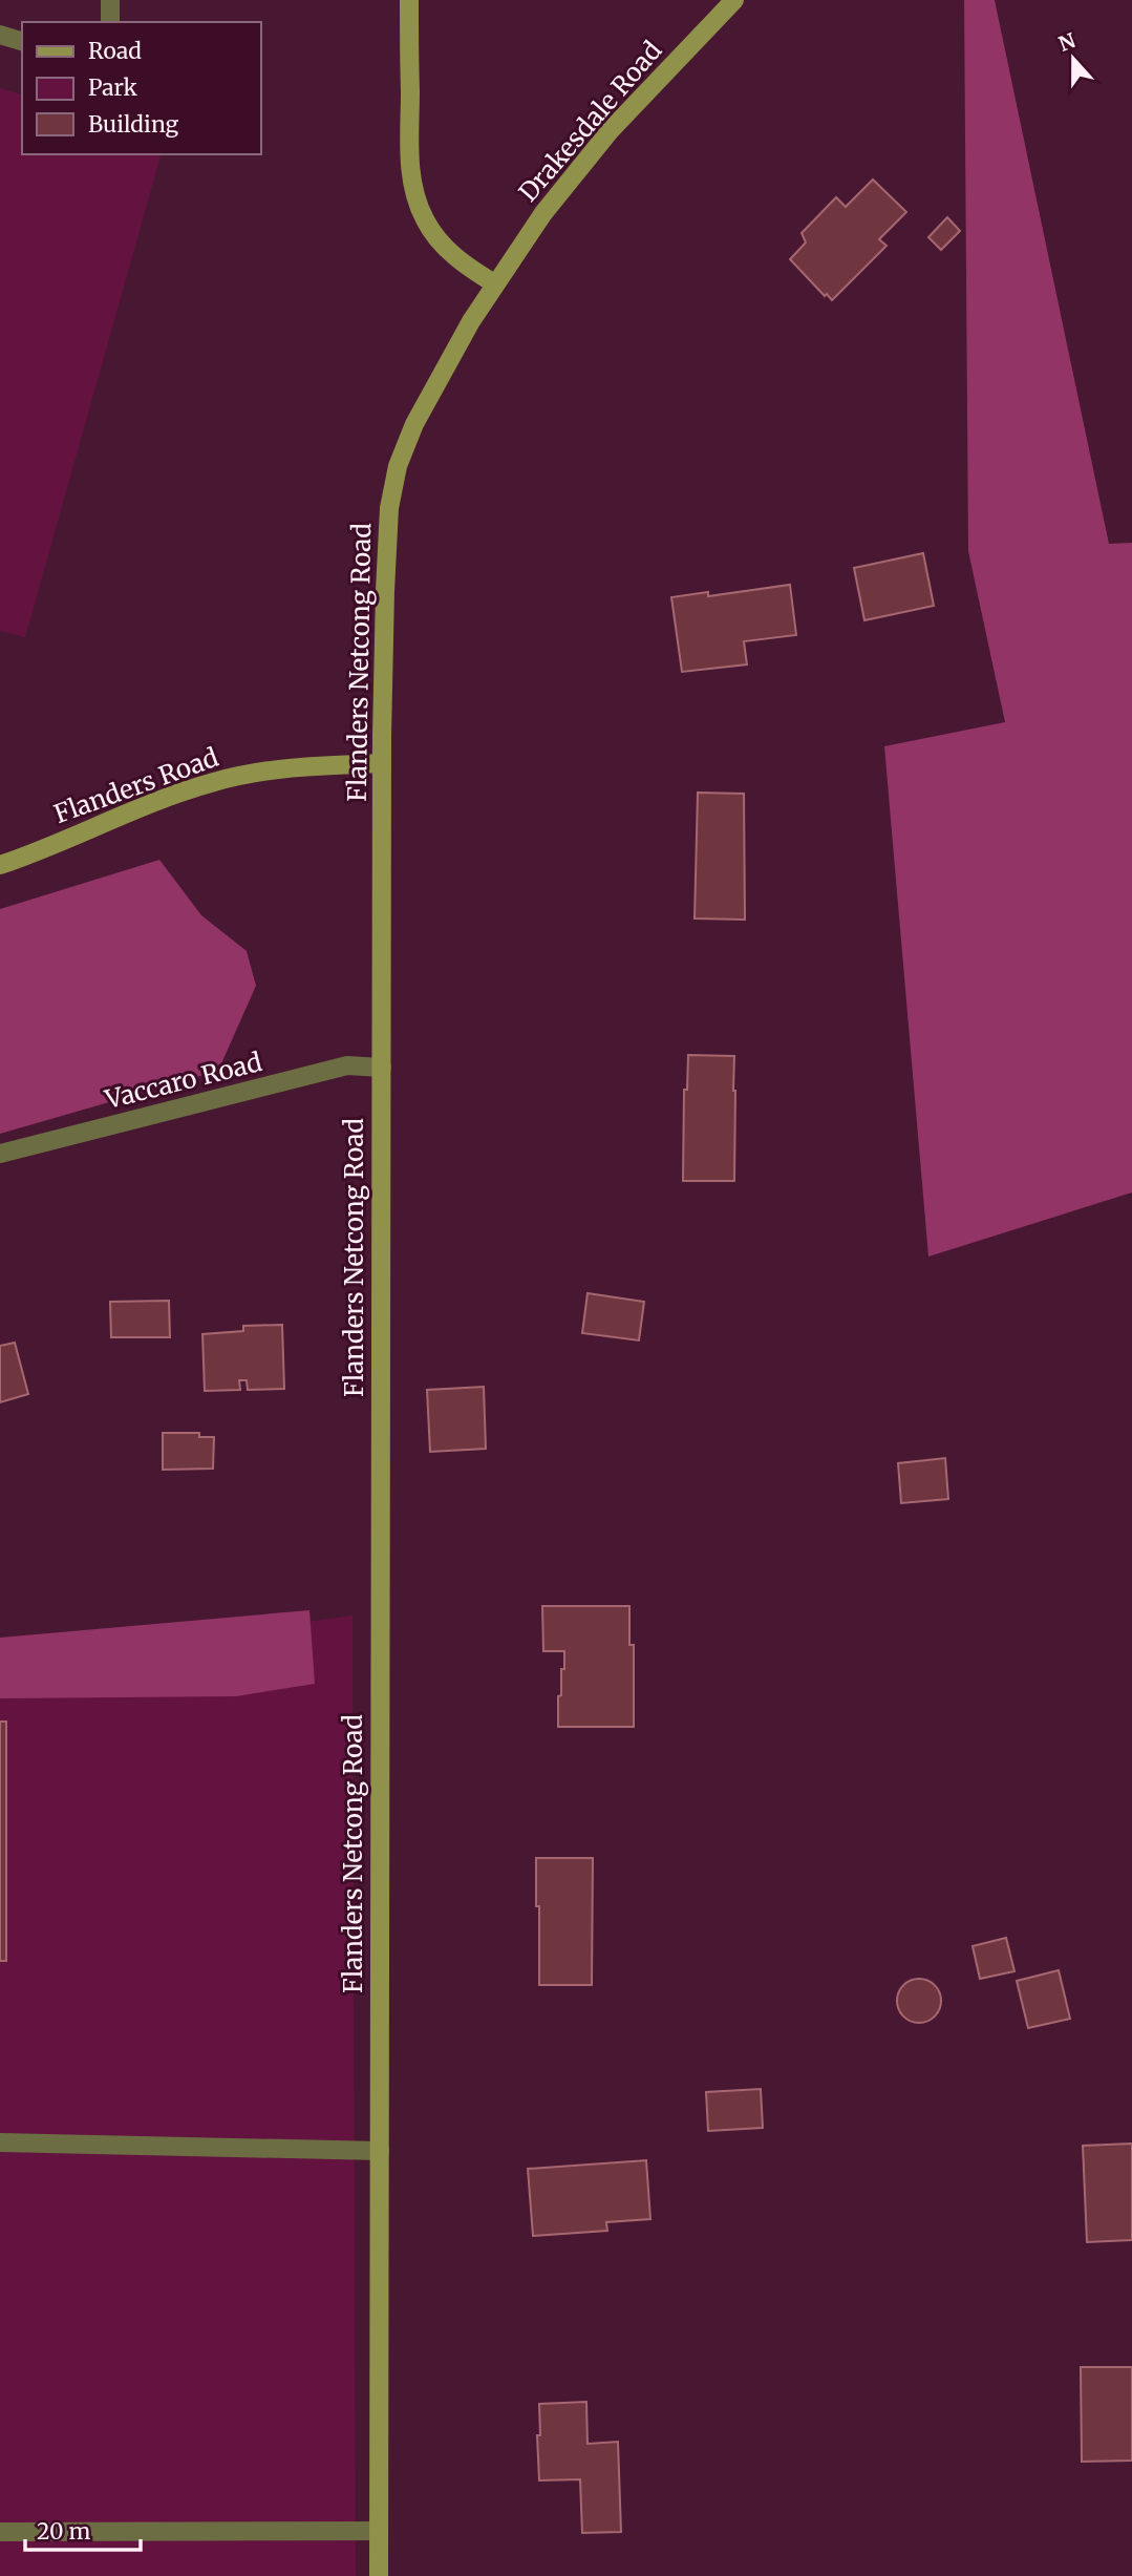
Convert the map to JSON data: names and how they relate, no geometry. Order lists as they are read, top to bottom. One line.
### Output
{"streets":{"main road":["Drakesdale Road","Flanders Netcong Road","Flanders Road"],"street":["Vaccaro Road"]},"crossings":[["Drakesdale Road","Flanders Netcong Road"],["Flanders Netcong Road","Flanders Road"],["Flanders Netcong Road","Vaccaro Road"]],"legend":["Road","Park","Building"],"scale_bar":"20 m","north":"top"}
